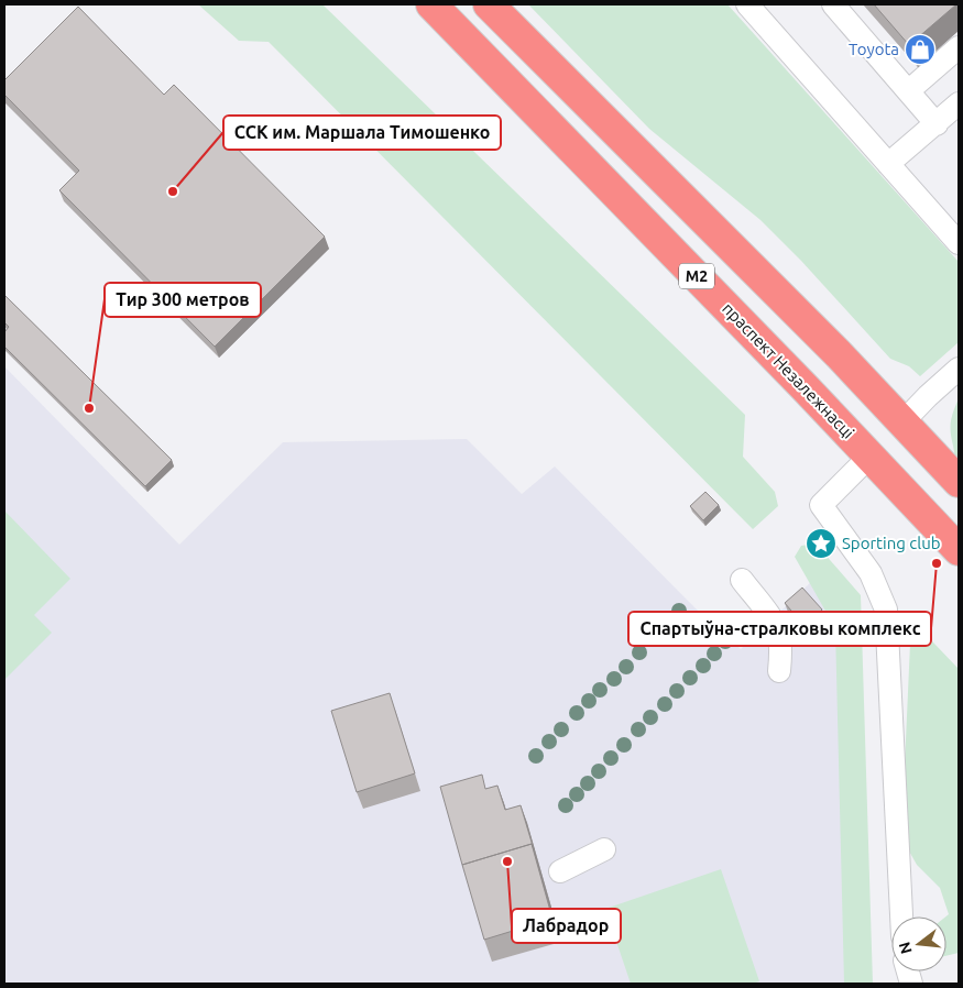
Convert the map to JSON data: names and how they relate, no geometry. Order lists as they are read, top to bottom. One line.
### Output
{"streets":{"highway":["М2","праспект Незалежнасці"]},"places":{"shop":["Toyota"],"other":["ССК им. Маршала Тимошенко","Тир 300 метров","Спартыўна-стралковы комплекс","Лабрадор"],"place":["Sporting club"]},"north":"left"}
